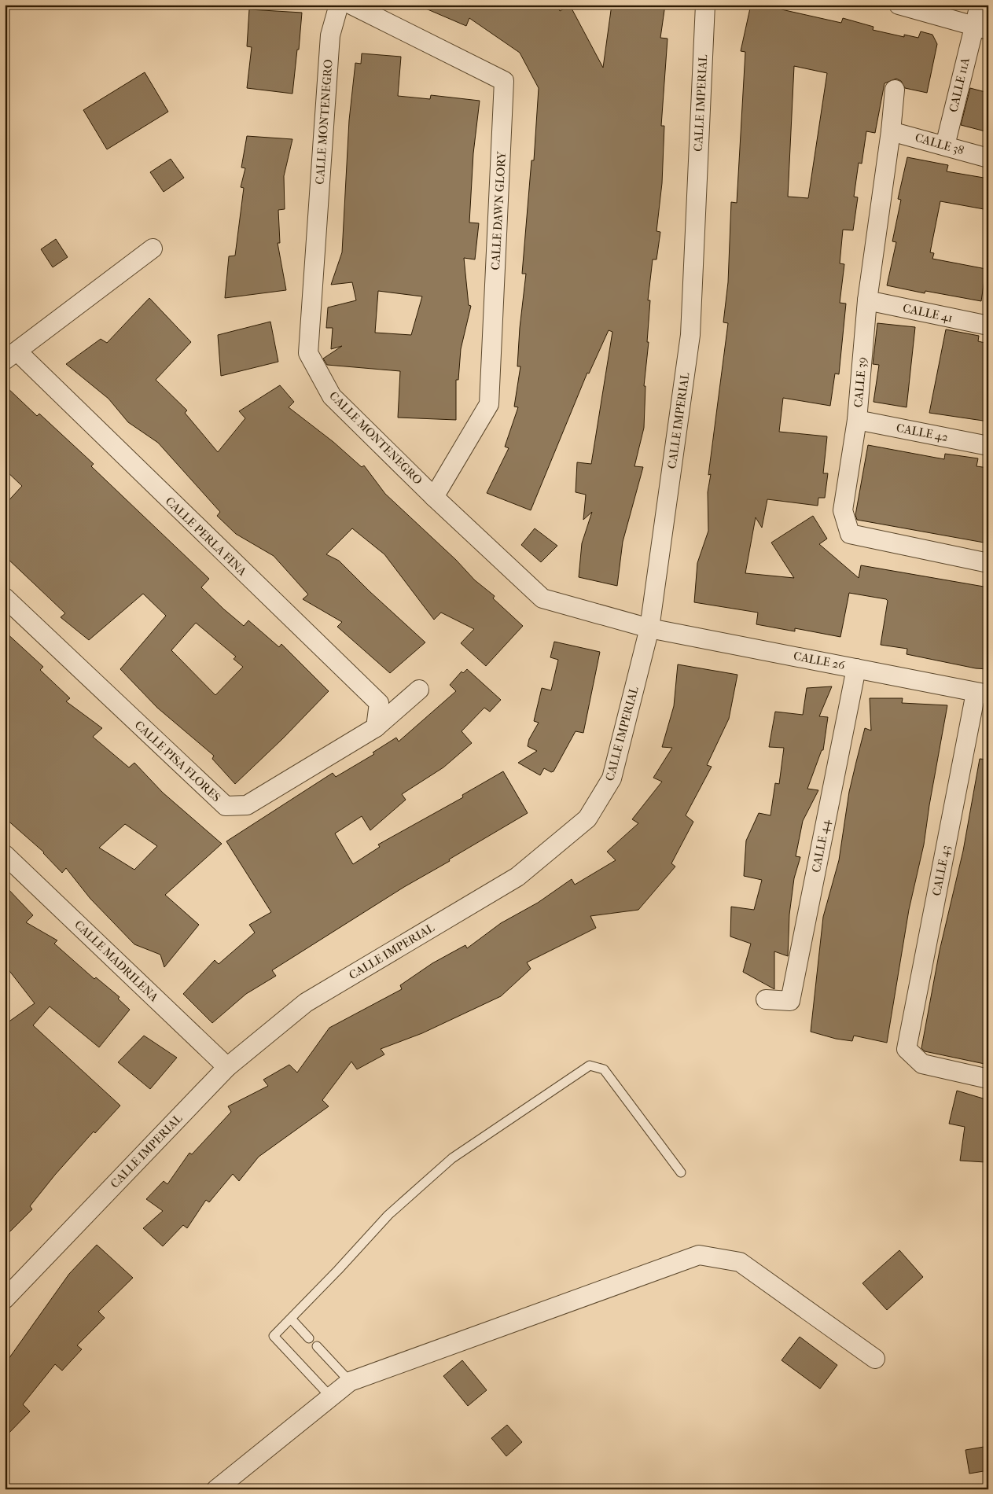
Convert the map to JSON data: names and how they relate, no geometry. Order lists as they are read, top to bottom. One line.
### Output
{"streets":{"street":["CALLE 11A","CALLE IMPERIAL","CALLE MONTENEGRO","CALLE 38","CALLE DAWN GLORY","CALLE 41","CALLE 39","CALLE 42","CALLE PERLA FINA","CALLE 26","CALLE PISA FLORES","CALLE 44","CALLE 43","CALLE MADRILENA"]},"crossings":[["CALLE 11A","CALLE 38"],["CALLE IMPERIAL","CALLE MONTENEGRO"],["CALLE IMPERIAL","CALLE 26"],["CALLE IMPERIAL","CALLE MADRILENA"],["CALLE MONTENEGRO","CALLE DAWN GLORY"],["CALLE MONTENEGRO","CALLE 26"],["CALLE 38","CALLE 39"],["CALLE 41","CALLE 39"],["CALLE 39","CALLE 42"],["CALLE PERLA FINA","CALLE PISA FLORES"],["CALLE 26","CALLE 44"],["CALLE 26","CALLE 43"]]}
